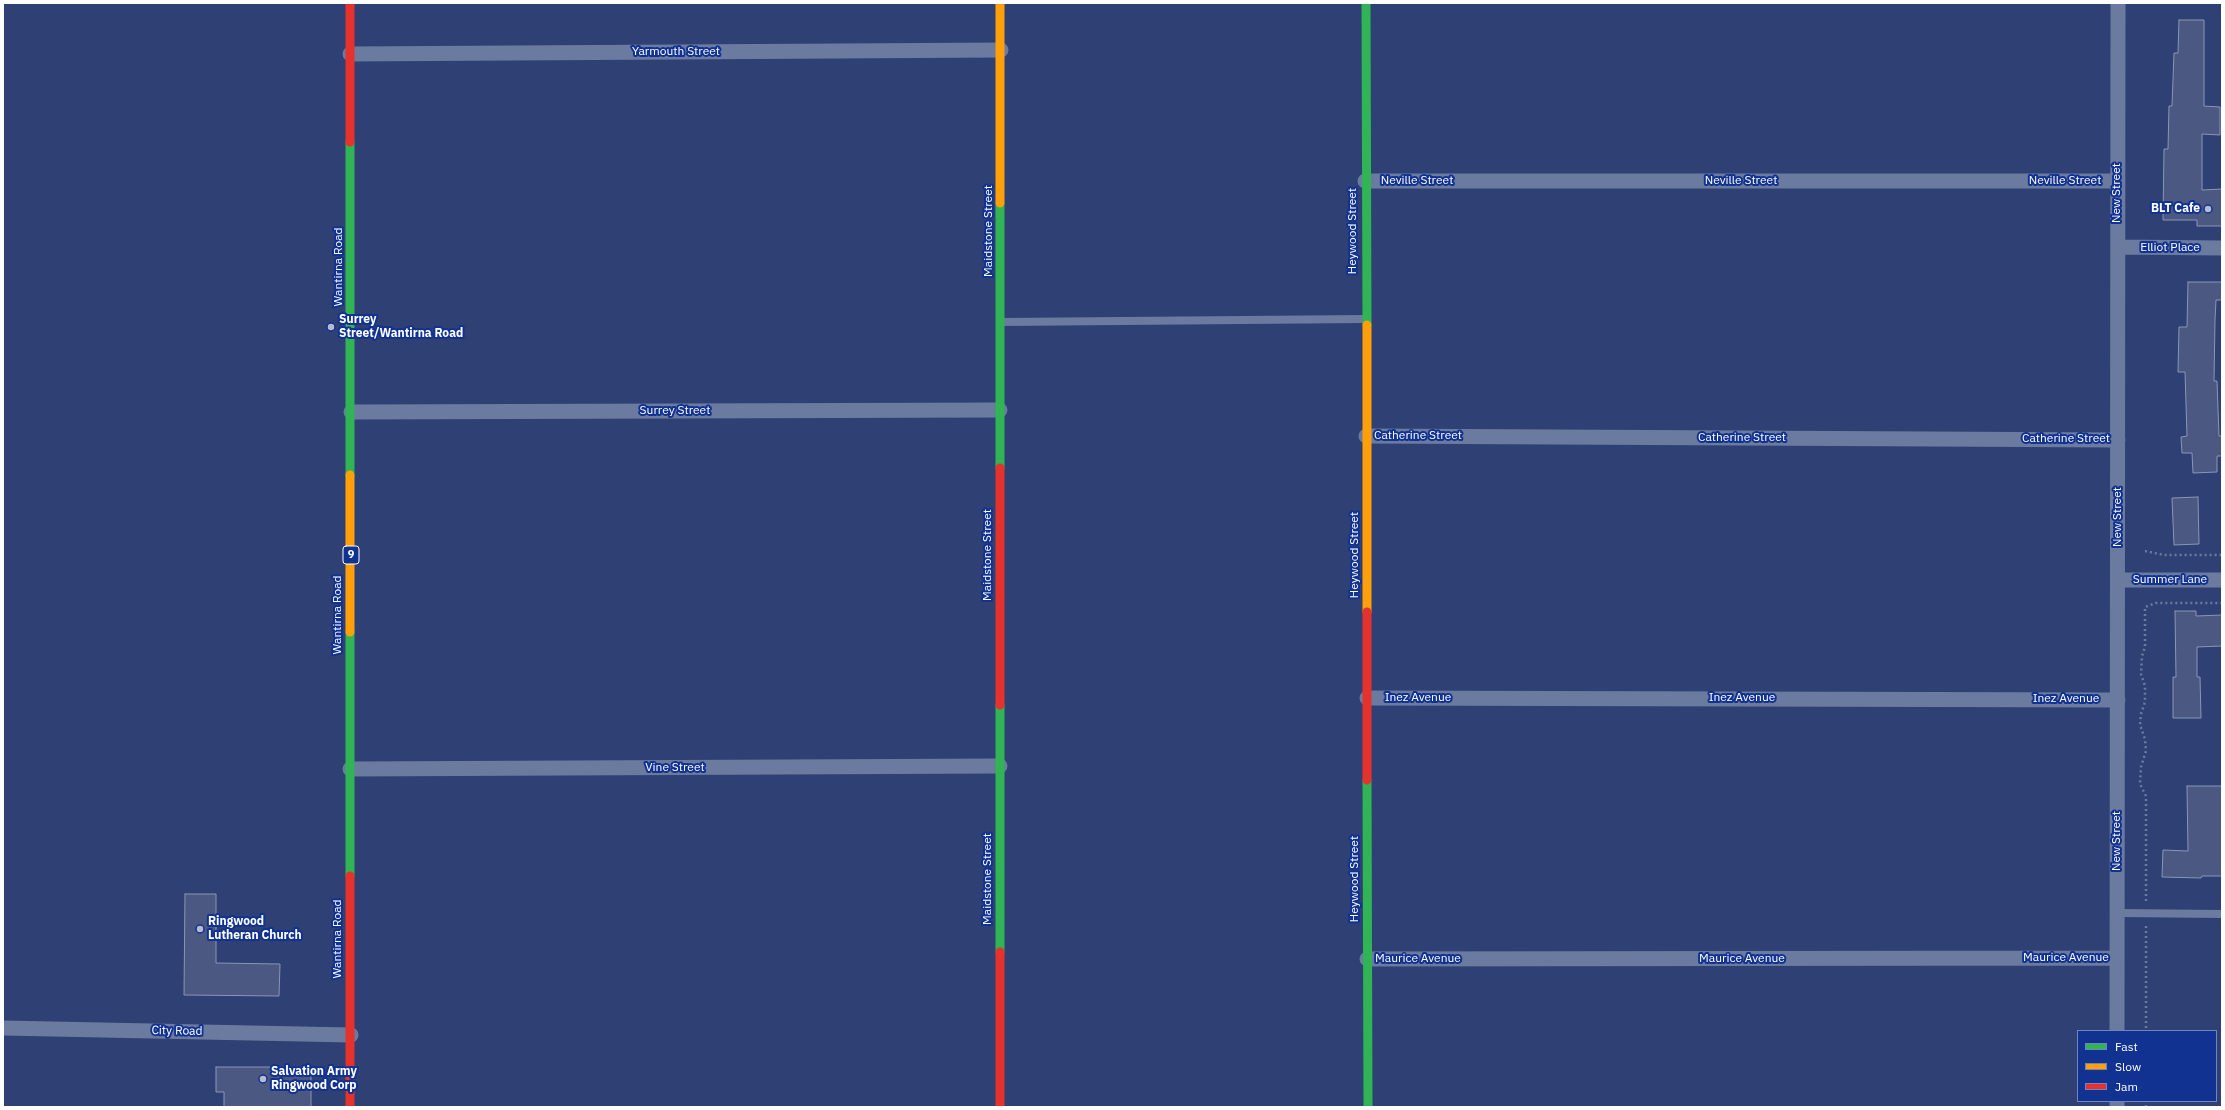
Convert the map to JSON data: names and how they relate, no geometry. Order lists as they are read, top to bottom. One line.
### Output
{"streets":{"street":["Yarmouth Street","Neville Street","New Street","Maidstone Street","Heywood Street","Elliot Place","Wantirna Road","Surrey Street","Catherine Street","9","Summer Lane","Inez Avenue","Vine Street","Maurice Avenue","City Road"]},"crossings":[["Yarmouth Street","Maidstone Street"],["Yarmouth Street","Wantirna Road"],["Neville Street","New Street"],["Neville Street","Heywood Street"],["New Street","Elliot Place"],["New Street","Catherine Street"],["New Street","Summer Lane"],["New Street","Inez Avenue"],["New Street","Maurice Avenue"],["Maidstone Street","Surrey Street"],["Maidstone Street","Vine Street"],["Heywood Street","Catherine Street"],["Heywood Street","Inez Avenue"],["Heywood Street","Maurice Avenue"],["Wantirna Road","Surrey Street"],["Wantirna Road","Vine Street"],["Wantirna Road","City Road"]],"places":["BLT Cafe","Surrey Street/Wantirna Road","Ringwood Lutheran Church","Salvation Army Ringwood Corp"],"legend":["Fast","Slow","Jam"]}
